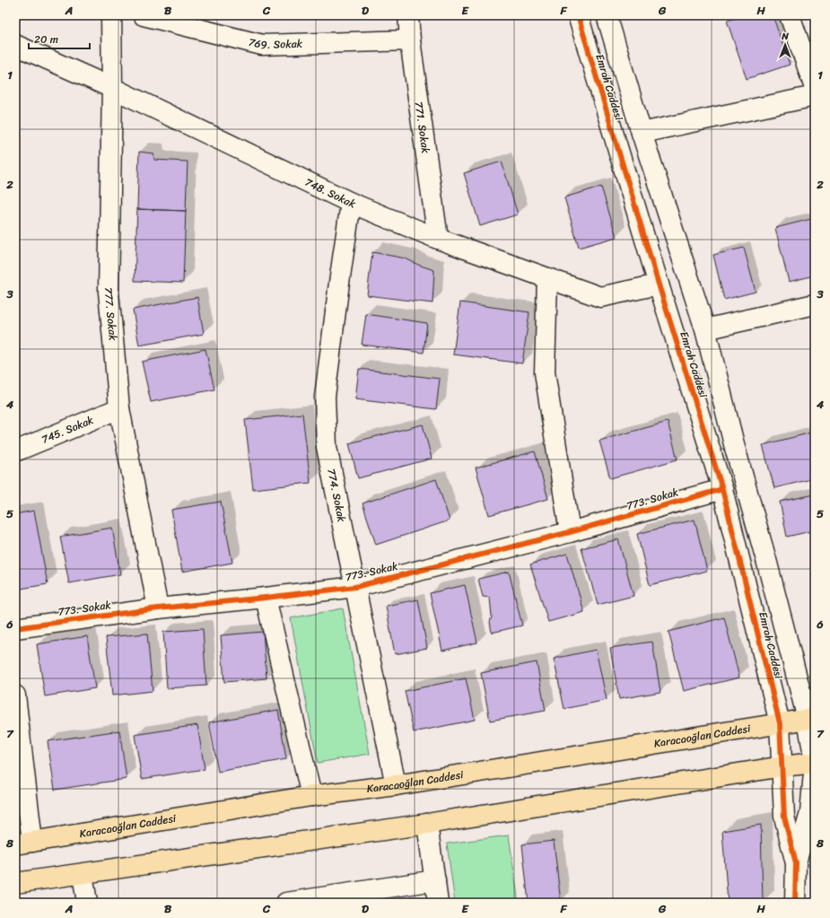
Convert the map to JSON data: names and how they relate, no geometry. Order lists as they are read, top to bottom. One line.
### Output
{"streets":{"main road":["Karacaoğlan Caddesi"],"street":["769. Sokak","Emrah Caddesi","771. Sokak","748. Sokak","777. Sokak","745. Sokak","774. Sokak","773. Sokak"]},"crossings":[["769. Sokak","771. Sokak"],["Emrah Caddesi","748. Sokak"],["Emrah Caddesi","773. Sokak"],["Emrah Caddesi","Karacaoğlan Caddesi"],["771. Sokak","748. Sokak"],["748. Sokak","777. Sokak"],["748. Sokak","774. Sokak"],["777. Sokak","745. Sokak"],["777. Sokak","773. Sokak"],["774. Sokak","773. Sokak"],["774. Sokak","Karacaoğlan Caddesi"]],"scale_bar":"20 m","north":"top","grid":{"columns":["A","B","C","D","E","F","G","H"],"rows":["1","2","3","4","5","6","7","8"]}}
